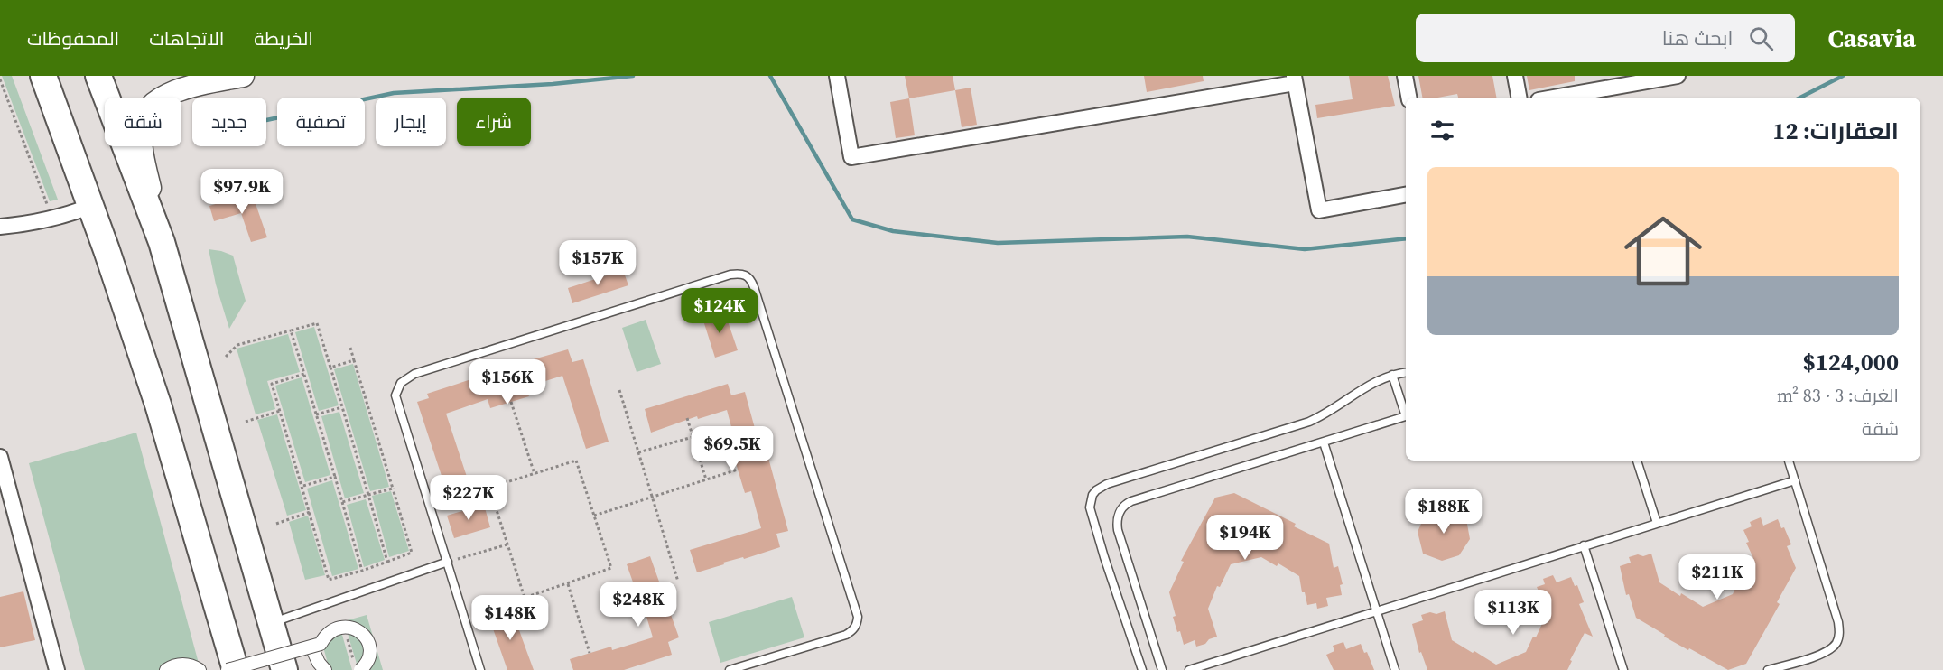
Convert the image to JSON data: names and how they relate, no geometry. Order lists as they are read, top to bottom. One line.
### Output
{"page":{"header":"Casavia","search":"ابحث هنا","nav":["الخريطة","الاتجاهات","المحفوظات"],"chip":["شراء","إيجار","تصفية","جديد","شقة"],"heading":"العقارات: 12","list":[{"name":"$124,000","note":"الغرف: 3 · 83 m² · شقة"}],"price":["$97.9K","$157K","$124K","$156K","$69.5K","$227K","$188K","$194K","$211K","$248K","$113K","$148K"]}}
